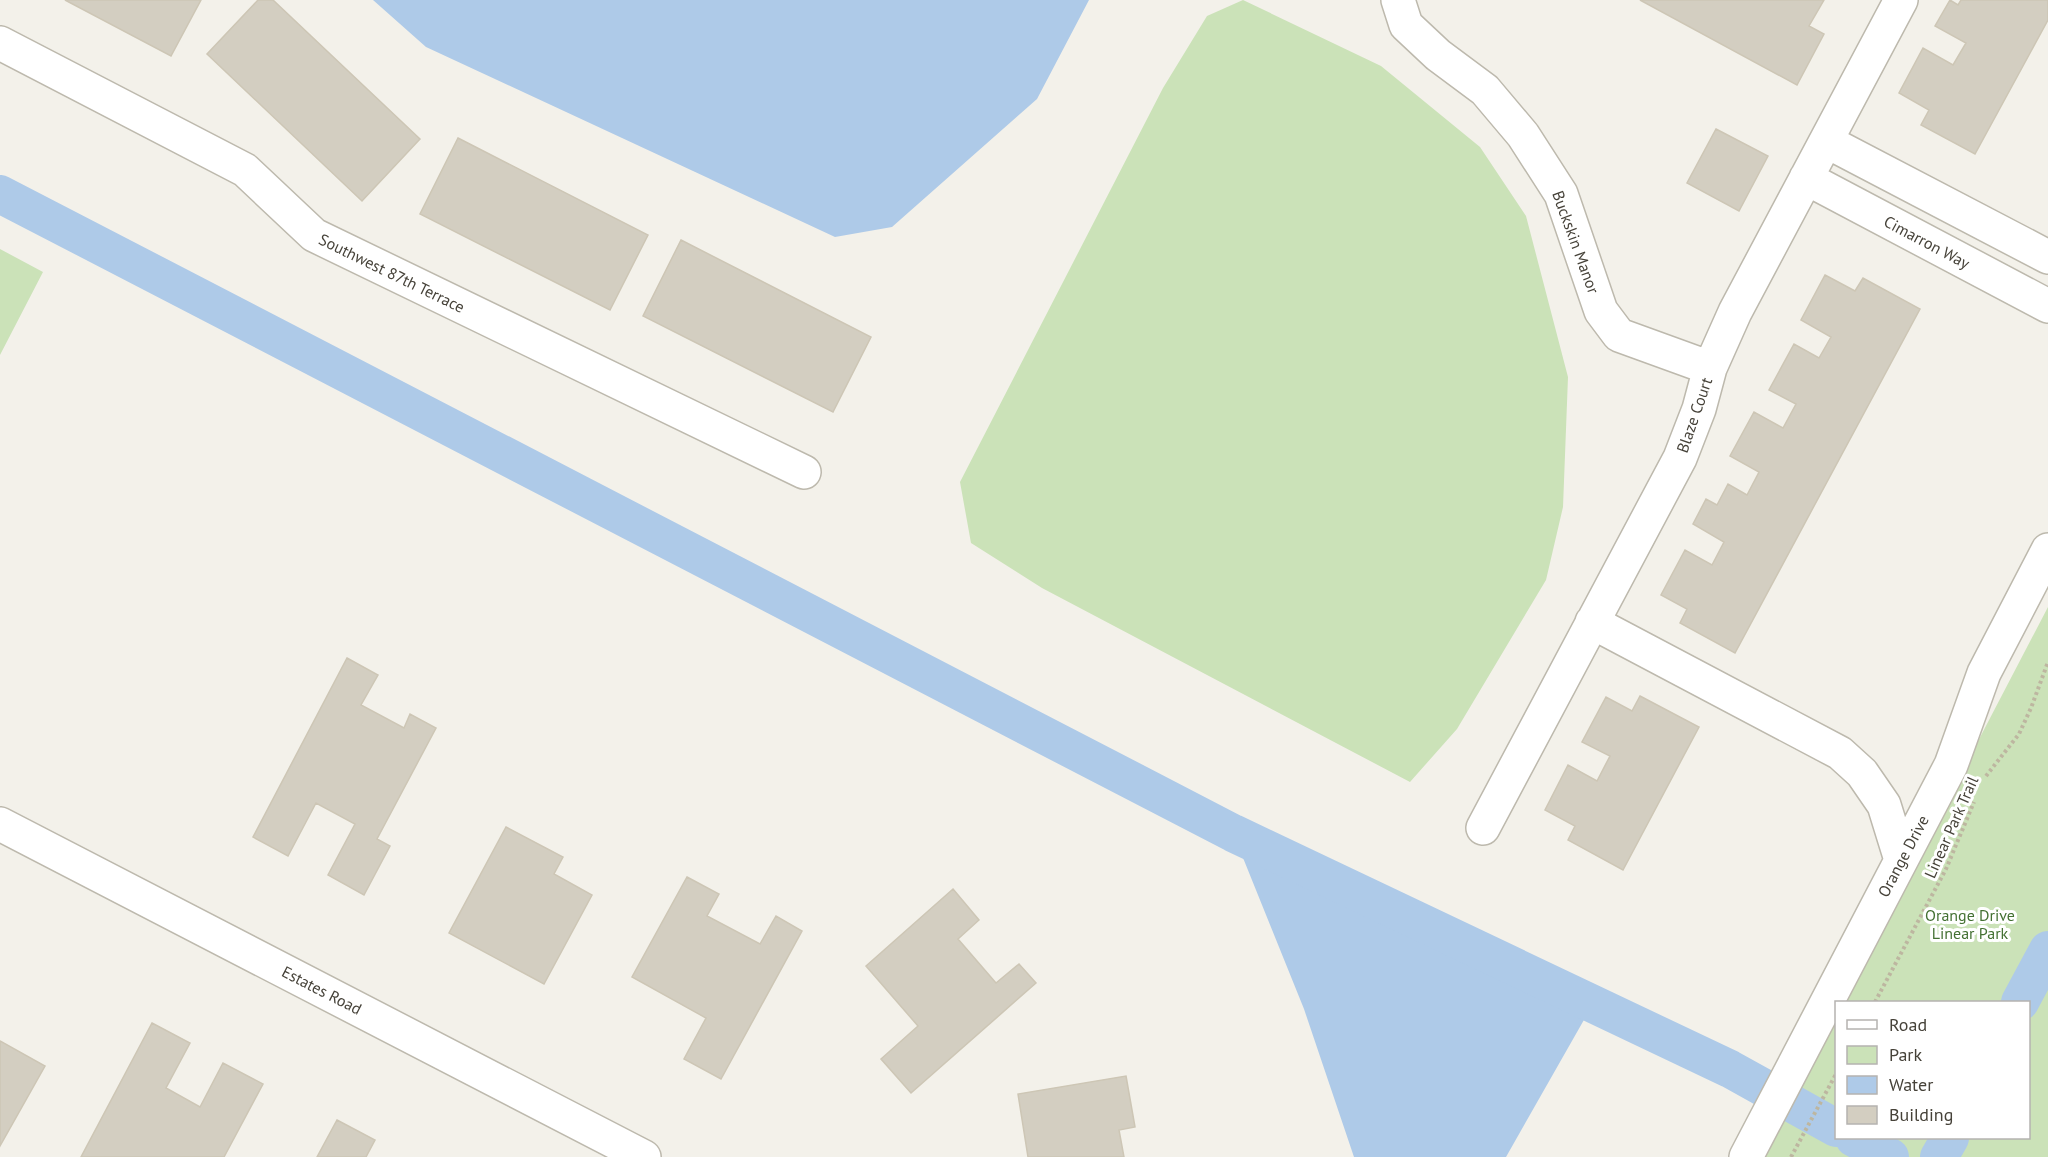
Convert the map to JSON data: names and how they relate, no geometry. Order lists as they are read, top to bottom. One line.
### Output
{"streets":{"street":["Buckskin Manor","Cimarron Way","Southwest 87th Terrace","Blaze Court","Orange Drive","Estates Road"],"path":["Linear Park Trail"]},"crossings":[["Buckskin Manor","Blaze Court"],["Cimarron Way","Blaze Court"]],"parks":["Orange Drive Linear Park"],"legend":["Road","Park","Water","Building"]}
